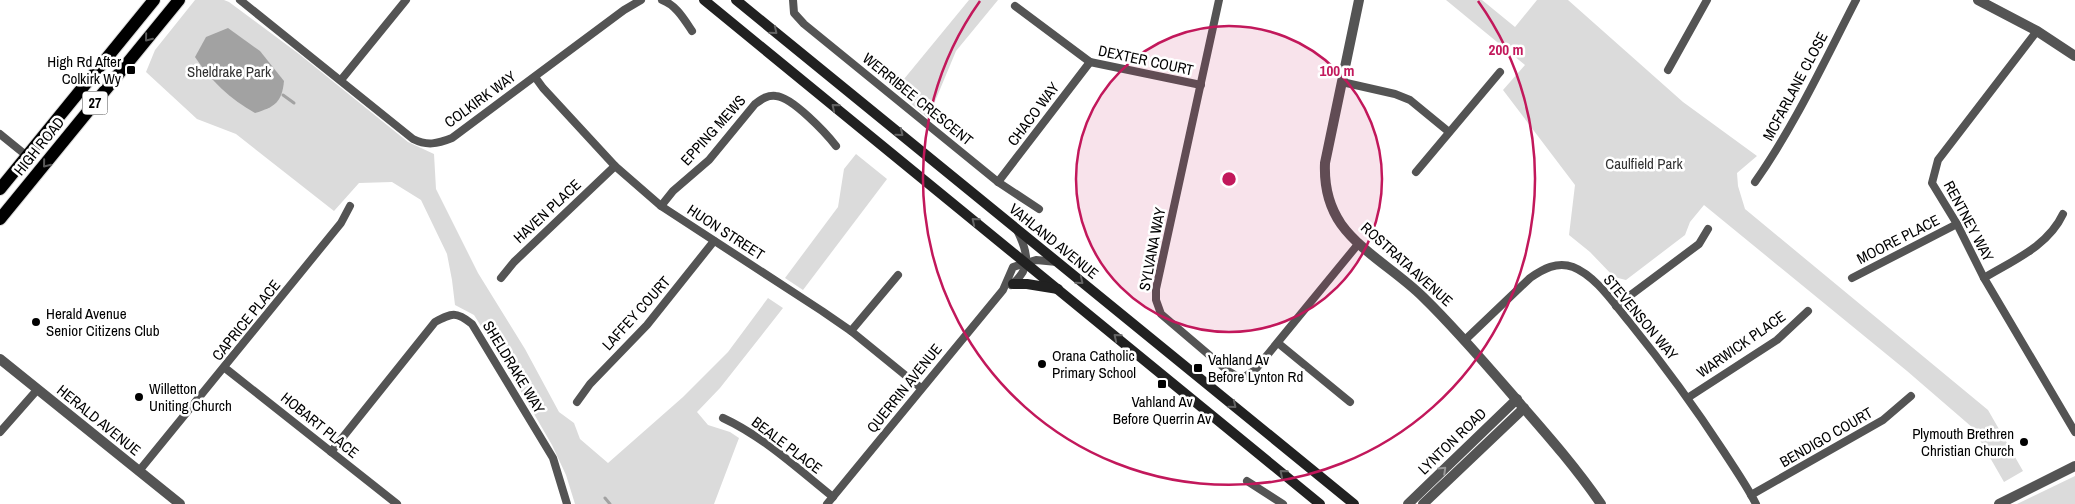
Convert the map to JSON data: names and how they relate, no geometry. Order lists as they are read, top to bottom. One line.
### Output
{"streets":{"main road":["27","HIGH ROAD","VAHLAND AVENUE"],"street":["DEXTER COURT","MCFARLANE CLOSE","COLKIRK WAY","WERRIBEE CRESCENT","CHACO WAY","EPPING MEWS","HAVEN PLACE","RENTNEY WAY","HUON STREET","MOORE PLACE","SYLVANA WAY","ROSTRATA AVENUE","LAFFEY COURT","STEVENSON WAY","CAPRICE PLACE","WARWICK PLACE","SHELDRAKE WAY","QUERRIN AVENUE","HERALD AVENUE","HOBART PLACE","BENDIGO COURT","LYNTON ROAD","BEALE PLACE"]},"crossings":[["DEXTER COURT","CHACO WAY"],["DEXTER COURT","SYLVANA WAY"],["COLKIRK WAY","HUON STREET"],["WERRIBEE CRESCENT","CHACO WAY"],["EPPING MEWS","HUON STREET"],["HAVEN PLACE","HUON STREET"],["RENTNEY WAY","MOORE PLACE"],["HUON STREET","LAFFEY COURT"],["HUON STREET","QUERRIN AVENUE"],["SYLVANA WAY","ROSTRATA AVENUE"],["ROSTRATA AVENUE","STEVENSON WAY"],["ROSTRATA AVENUE","LYNTON ROAD"],["STEVENSON WAY","WARWICK PLACE"],["STEVENSON WAY","BENDIGO COURT"],["CAPRICE PLACE","HERALD AVENUE"],["CAPRICE PLACE","HOBART PLACE"],["SHELDRAKE WAY","HOBART PLACE"],["QUERRIN AVENUE","BEALE PLACE"]],"parks":["Sheldrake Park","Caulfield Park"],"places":{"transit":["High Rd After Colkirk Wy","Vahland Av Before Lynton Rd","Vahland Av Before Querrin Av"],"other":["Herald Avenue Senior Citizens Club","Orana Catholic Primary School","Willetton Uniting Church","Plymouth Brethren Christian Church"]},"rings":["200 m","100 m"]}
